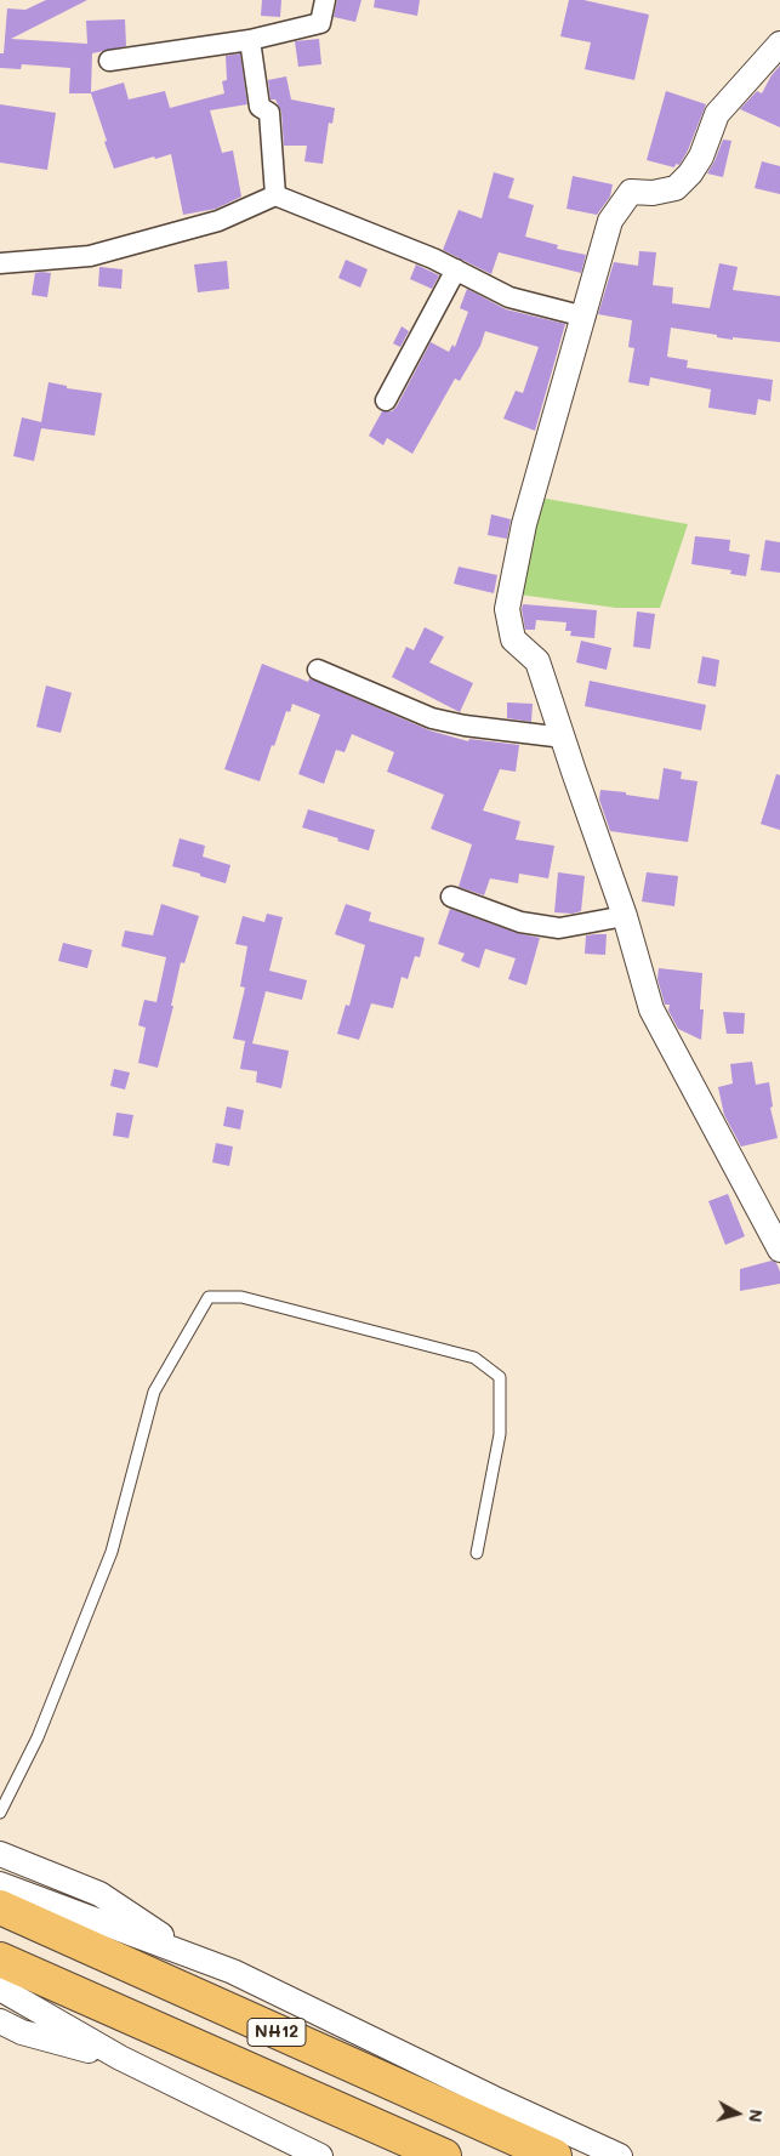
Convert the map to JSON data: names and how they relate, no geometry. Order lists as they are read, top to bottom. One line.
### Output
{"streets":{"highway":["NH12"]},"north":"right"}
